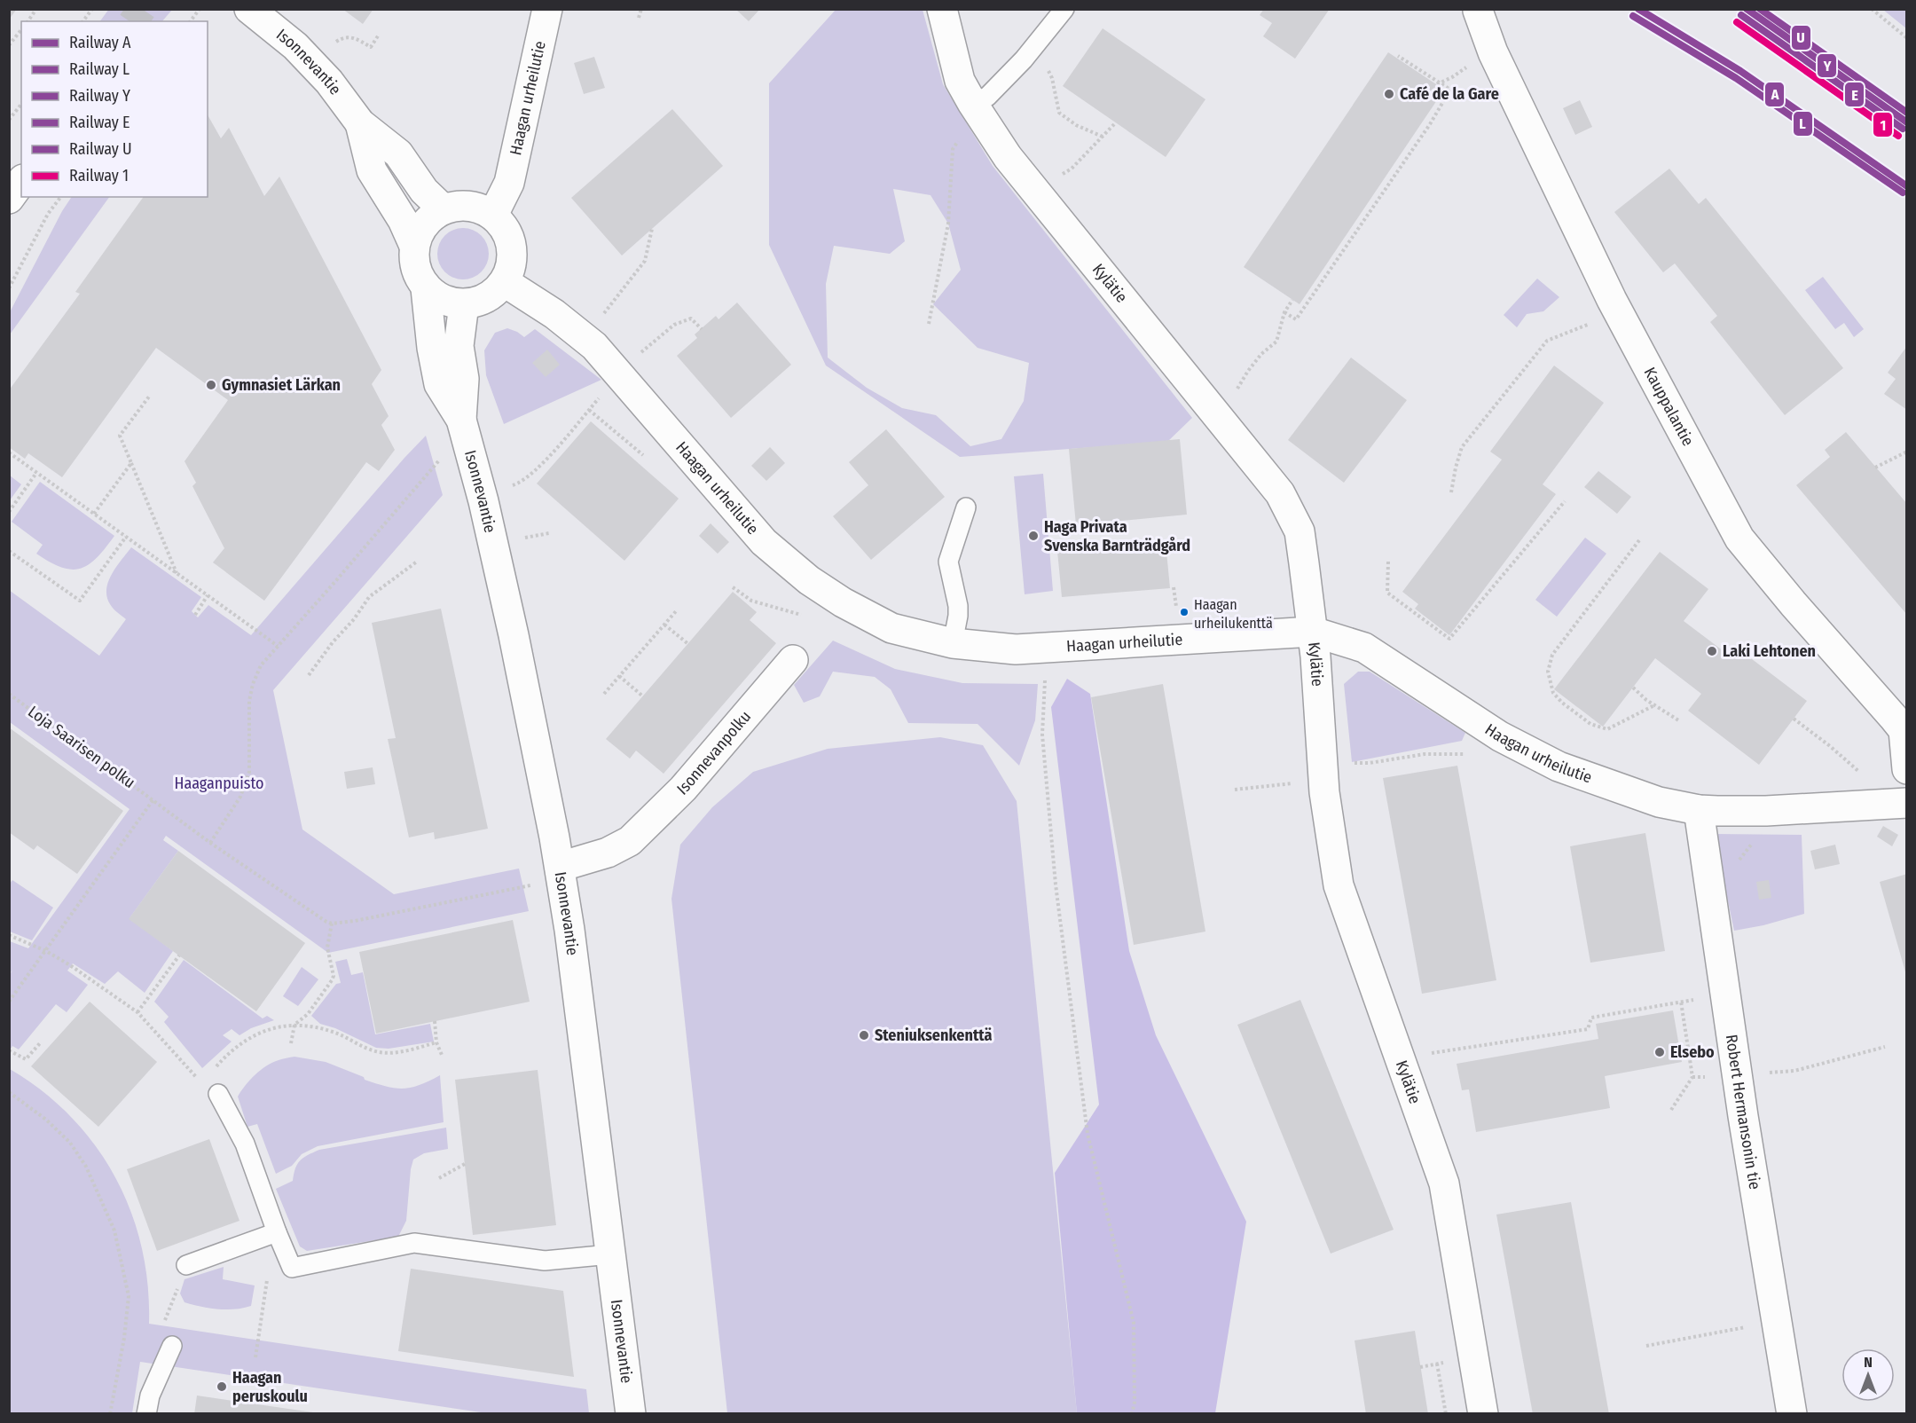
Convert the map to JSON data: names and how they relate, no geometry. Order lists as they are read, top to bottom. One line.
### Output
{"streets":{"street":["Isonnevantie","Haagan urheilutie","Kylätie","Kauppalantie","Isonnevanpolku","Robert Hermansonin tie"],"path":["Loja Saarisen polku"]},"crossings":[["Isonnevantie","Haagan urheilutie"],["Isonnevantie","Isonnevanpolku"],["Haagan urheilutie","Kylätie"],["Haagan urheilutie","Robert Hermansonin tie"]],"parks":["Haaganpuisto"],"places":["Café de la Gare","Gymnasiet Lärkan","Haga Privata Svenska Barnträdgård","Haagan urheilukenttä","Laki Lehtonen","Steniuksenkenttä","Elsebo","Haagan peruskoulu"],"lines":["rail line A","rail line Y","rail line U","rail line E","rail line L","rail line 1"],"legend":["Railway A","Railway L","Railway Y","Railway E","Railway U","Railway 1"],"north":"top"}
